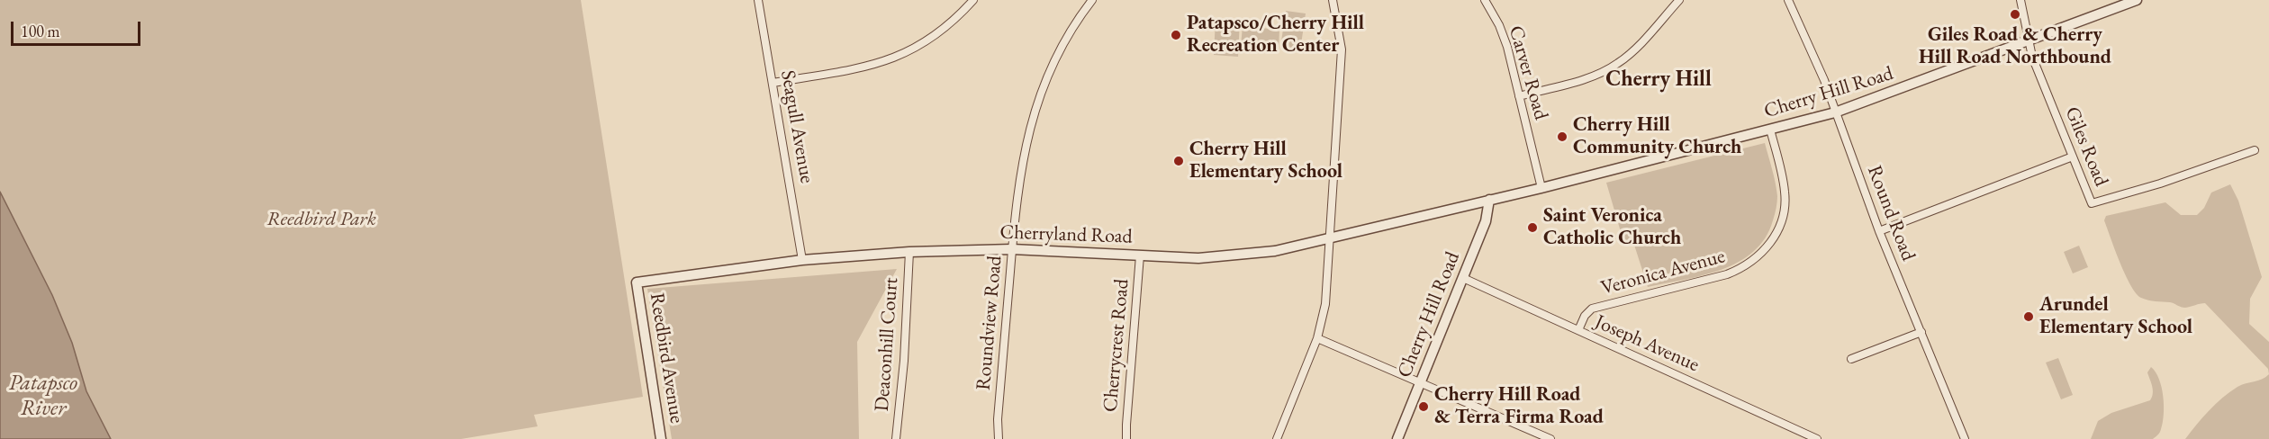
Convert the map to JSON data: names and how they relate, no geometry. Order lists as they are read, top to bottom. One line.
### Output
{"streets":{"street":["Carver Road","Cherry Hill Road","Seagull Avenue","Giles Road","Round Road","Cherryland Road","Veronica Avenue","Roundview Road","Joseph Avenue","Deaconhill Court","Cherrycrest Road","Reedbird Avenue"]},"crossings":[["Carver Road","Cherry Hill Road"],["Cherry Hill Road","Giles Road"],["Cherry Hill Road","Round Road"],["Cherry Hill Road","Cherryland Road"],["Cherry Hill Road","Veronica Avenue"],["Cherry Hill Road","Joseph Avenue"],["Seagull Avenue","Cherryland Road"],["Cherryland Road","Roundview Road"],["Cherryland Road","Deaconhill Court"],["Cherryland Road","Cherrycrest Road"],["Cherryland Road","Reedbird Avenue"],["Veronica Avenue","Joseph Avenue"]],"districts":["Cherry Hill"],"water":["Patapsco River"],"parks":["Reedbird Park"],"places":["Giles Road & Cherry Hill Road Northbound","Patapsco/Cherry Hill Recreation Center","Cherry Hill Community Church","Cherry Hill Elementary School","Saint Veronica Catholic Church","Arundel Elementary School","Cherry Hill Road & Terra Firma Road"],"scale_bar":"100 m"}
